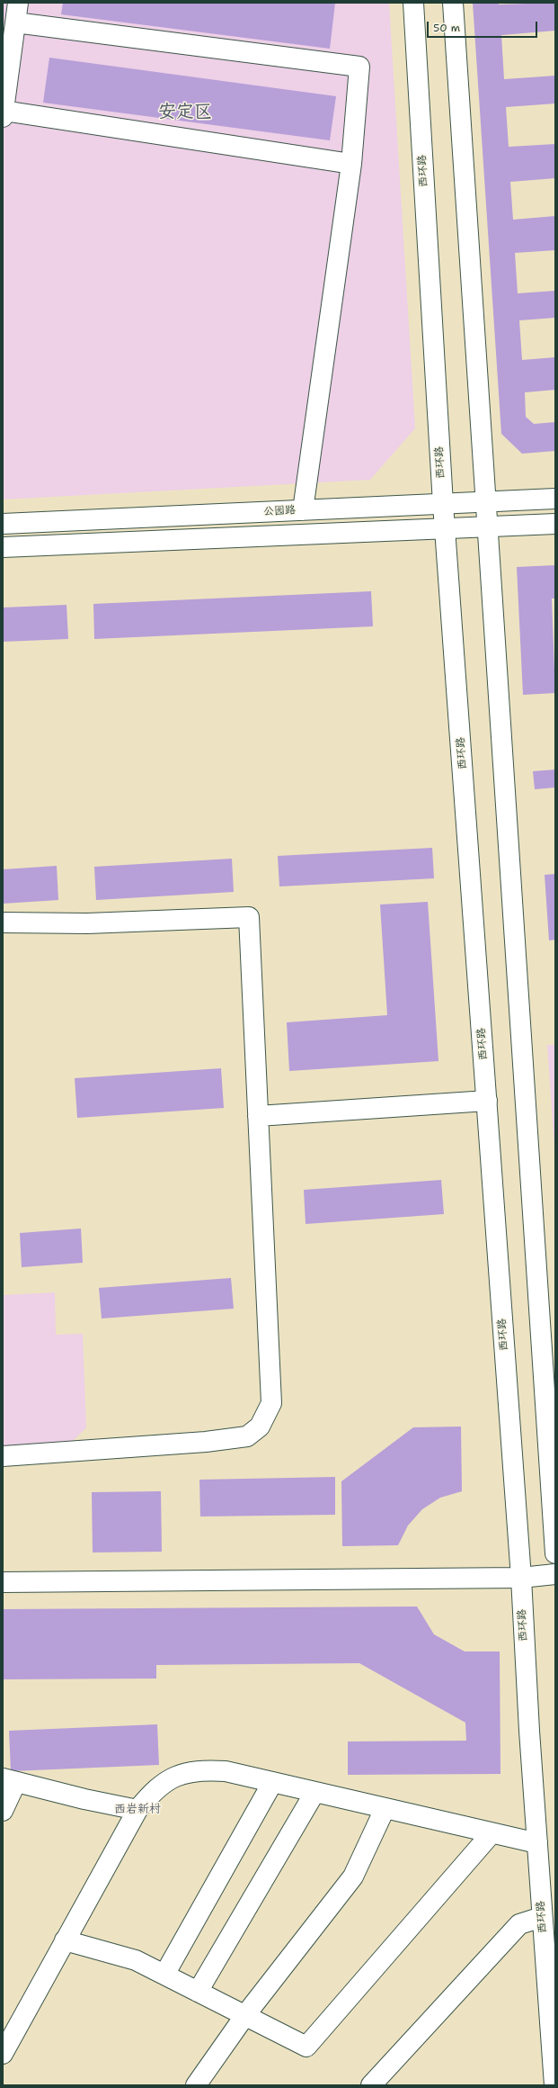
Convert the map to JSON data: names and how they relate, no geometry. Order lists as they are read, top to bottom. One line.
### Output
{"streets":{"street":["西环路","公园路"]},"crossings":[["西环路","公园路"]],"districts":["安定区","西岩新村"],"scale_bar":"50 m"}
